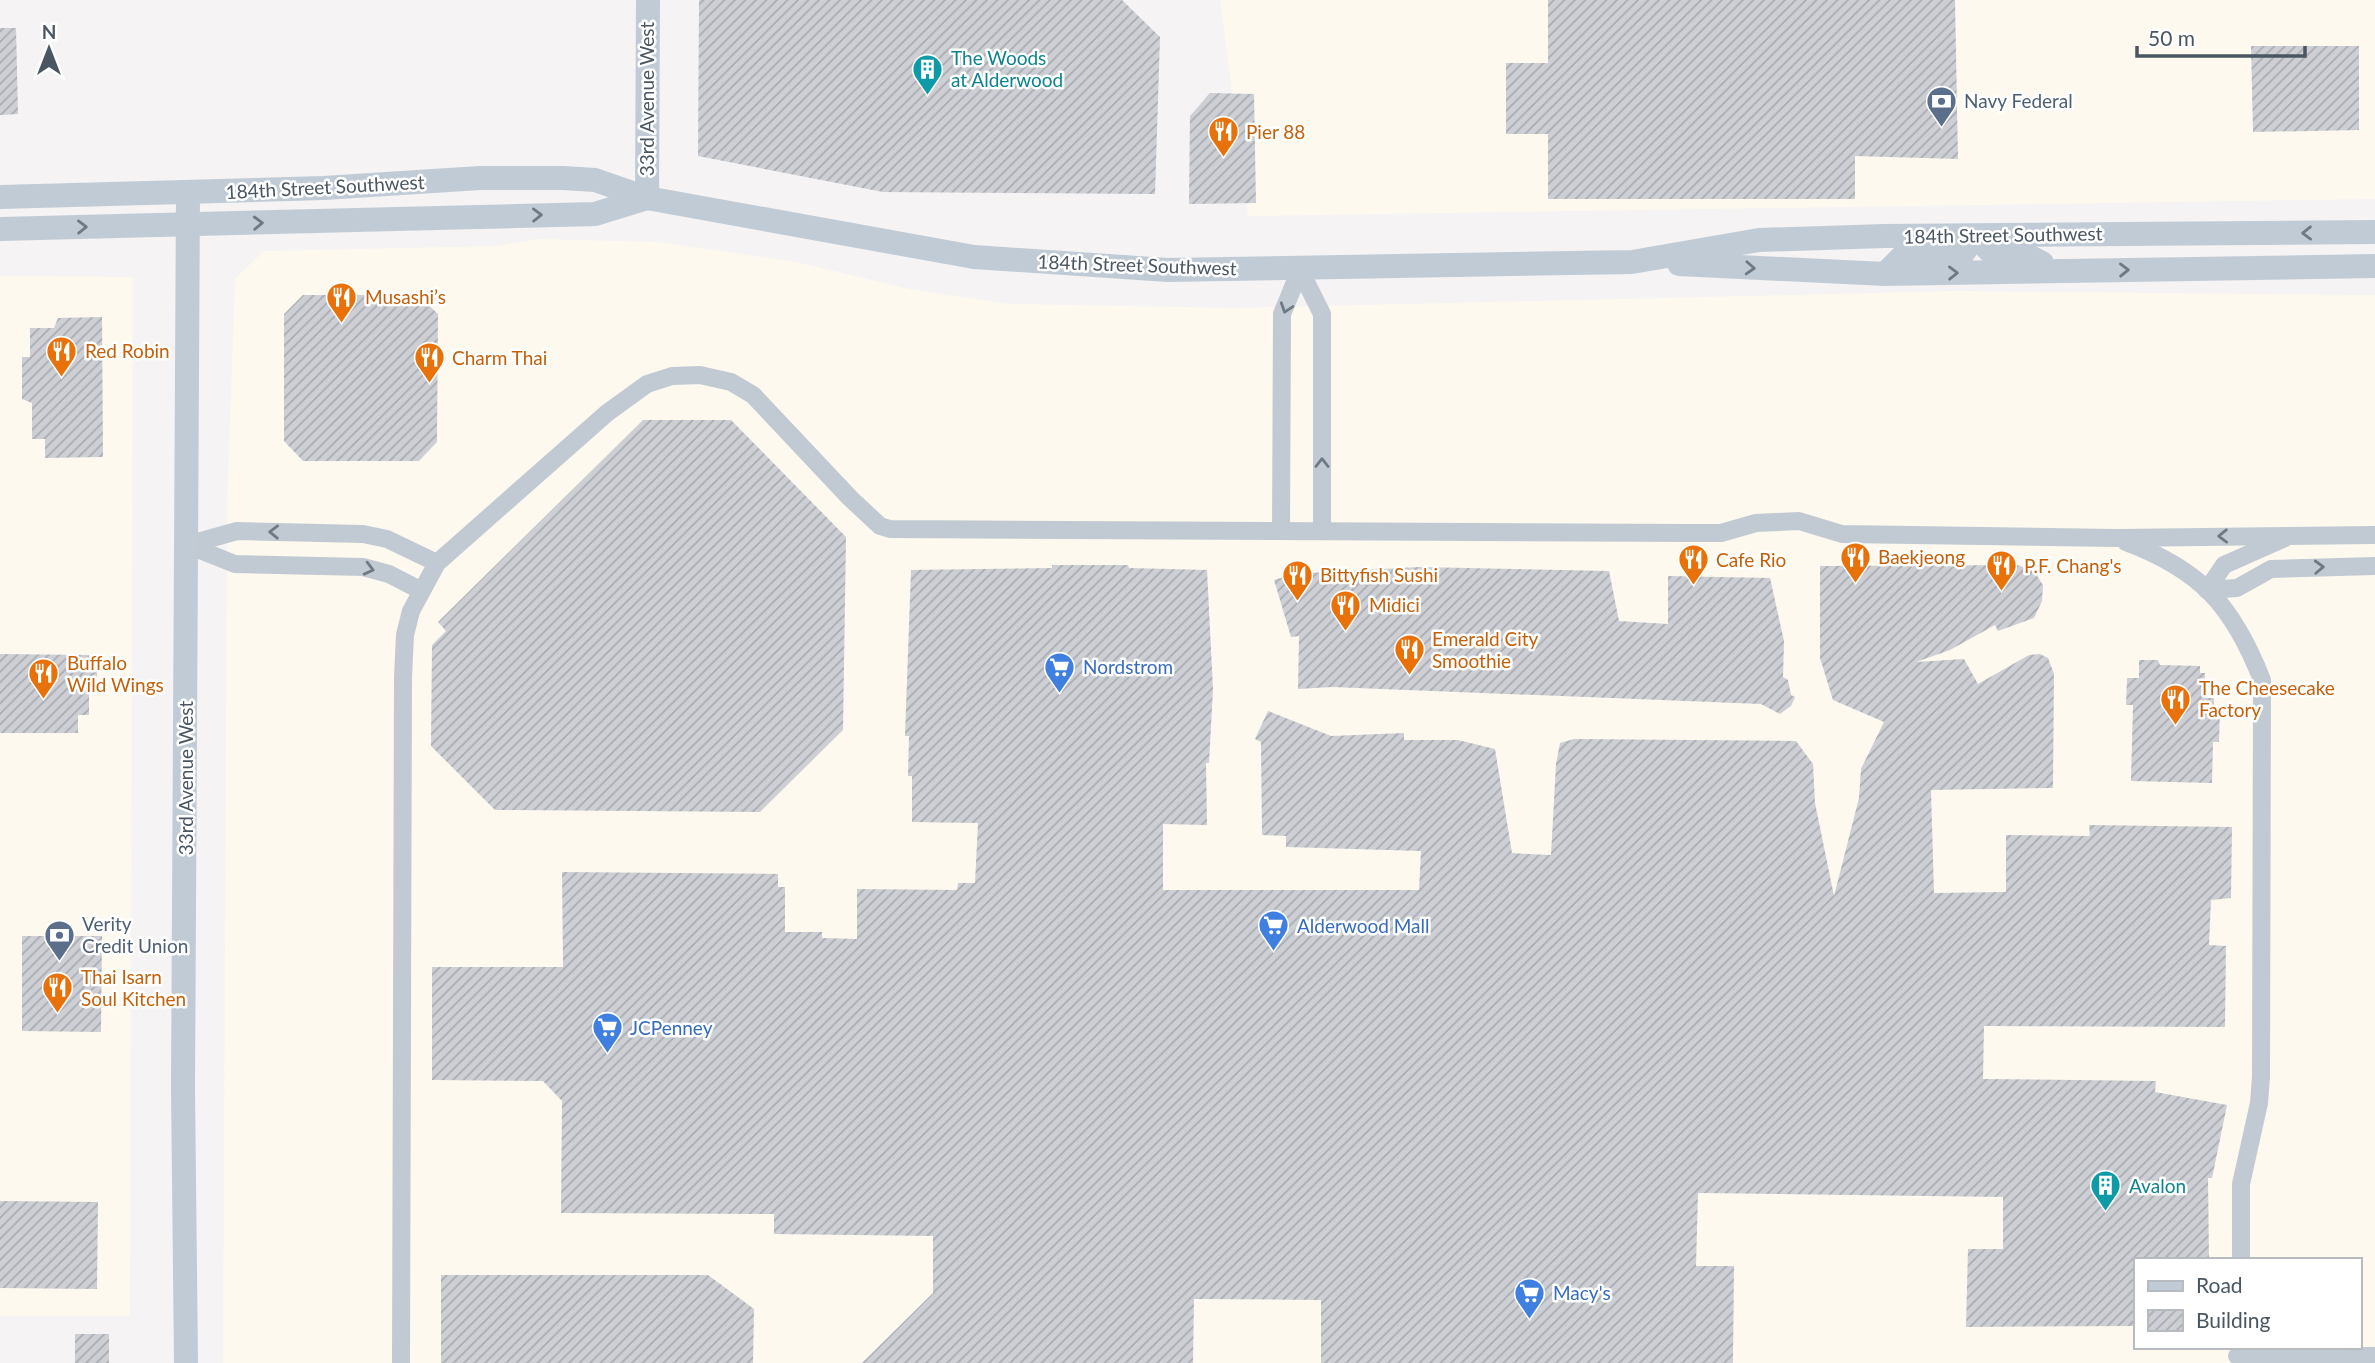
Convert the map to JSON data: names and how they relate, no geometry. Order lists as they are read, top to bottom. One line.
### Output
{"streets":{"main road":["33rd Avenue West","184th Street Southwest"]},"crossings":[["33rd Avenue West","184th Street Southwest"]],"places":{"building":["The Woods at Alderwood","Avalon"],"bank":["Navy Federal","Verity Credit Union"],"restaurant":["Pier 88","Musashi’s","Red Robin","Charm Thai","Baekjeong","Cafe Rio","P.F. Chang's","Bittyfish Sushi","Midici","Emerald City Smoothie","Buffalo Wild Wings","The Cheesecake Factory","Thai Isarn Soul Kitchen"],"supermarket":["Nordstrom","Alderwood Mall","JCPenney","Macy's"]},"legend":["Road","Building"],"scale_bar":"50 m","north":"top"}
